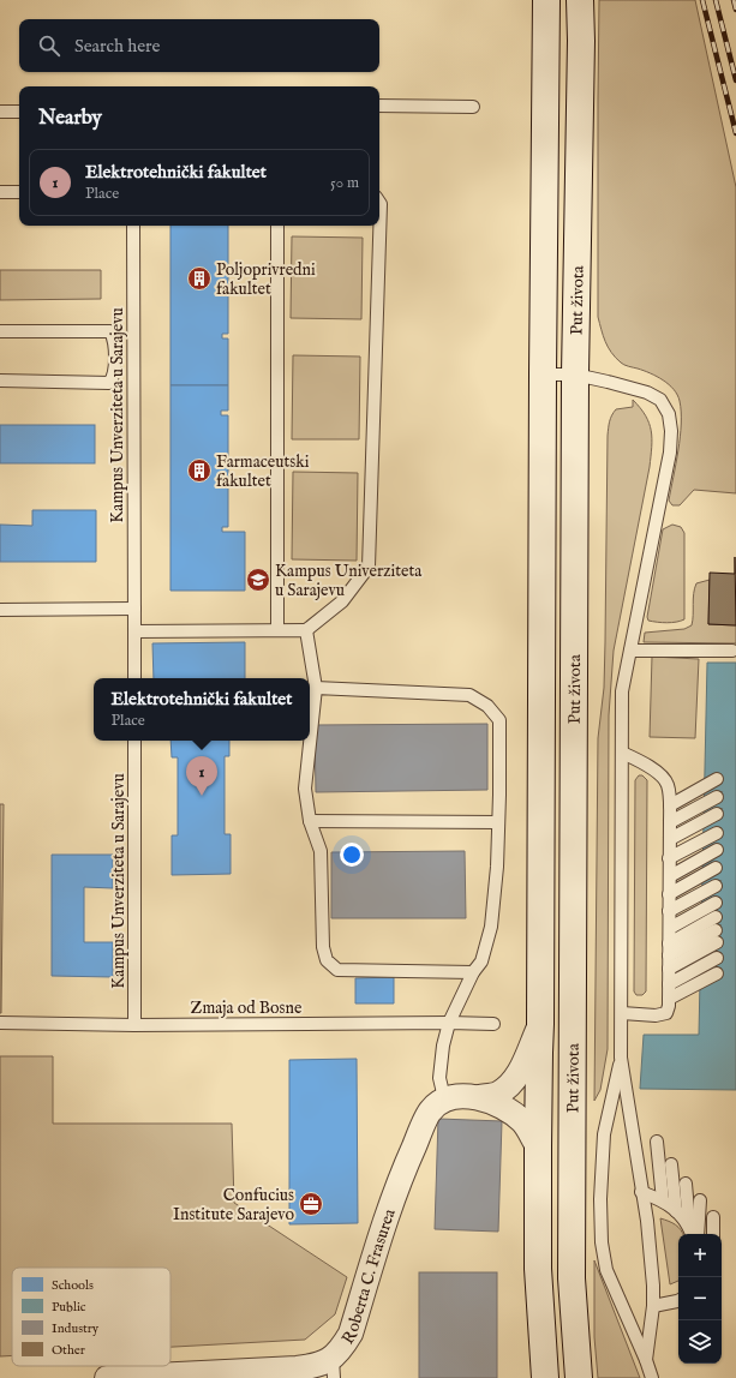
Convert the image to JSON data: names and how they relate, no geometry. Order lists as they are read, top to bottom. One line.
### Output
{"streets":{"street":["Put života","Roberta C. Frasurea"],"lane":["Kampus Unverziteta u Sarajevu","Zmaja od Bosne"]},"crossings":[["Kampus Unverziteta u Sarajevu","Zmaja od Bosne"]],"places":{"building":["Poljoprivredni fakultet","Farmaceutski fakultet"],"school or university":["Kampus Univerziteta u Sarajevu"],"office":["Confucius Institute Sarajevo"]},"legend":["Schools","Public","Industry","Other"],"page":{"search":"Search here","heading":"Nearby","list":[{"mark":"1","name":"Elektrotehnički fakultet","note":"Place","value":"50 m"}],"popup":["Elektrotehnički fakultet","Place"],"pins":"1","map_buttons":["+","−"]}}
